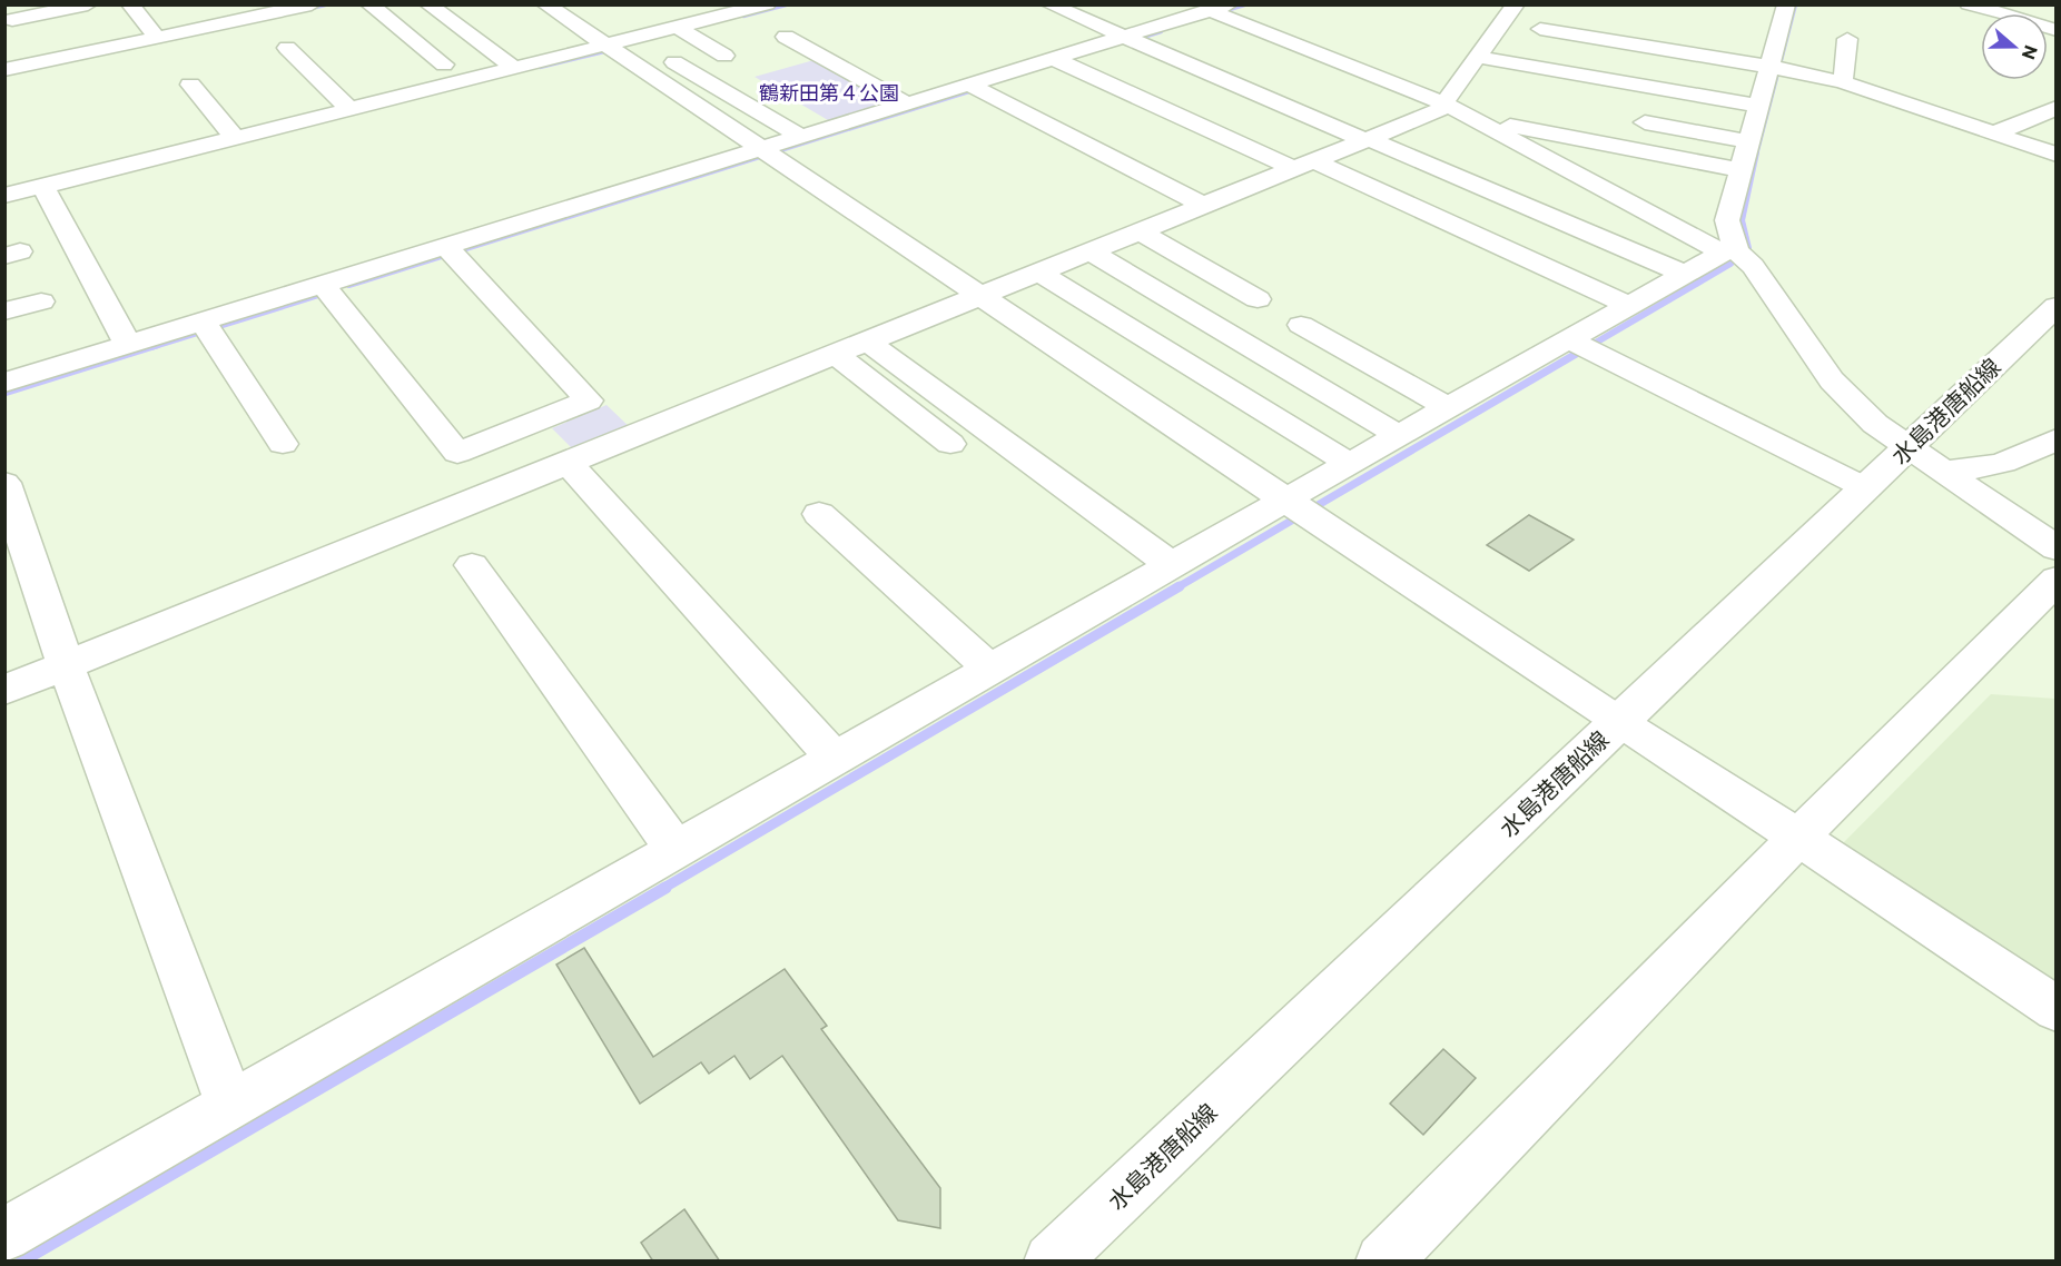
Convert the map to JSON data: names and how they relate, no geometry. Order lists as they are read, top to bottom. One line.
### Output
{"streets":{"street":["水島港唐船線"]},"parks":["鶴新田第４公園"],"north":"right"}
